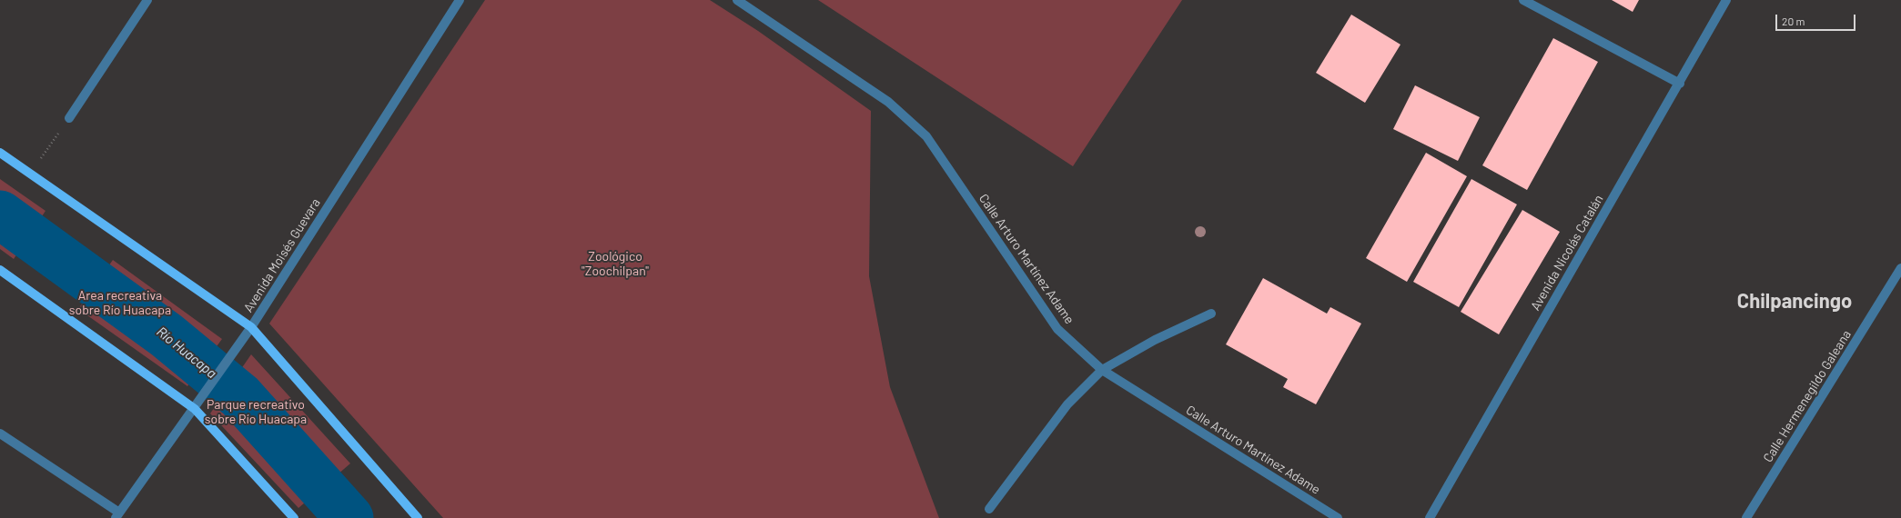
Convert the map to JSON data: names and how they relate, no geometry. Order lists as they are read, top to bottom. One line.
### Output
{"streets":{"street":["Avenida Nicolás Catalán","Avenida Moisés Guevara","Calle Arturo Martínez Adame","Calle Hermenegildo Galeana"]},"districts":["Chilpancingo"],"water":["Río Huacapa"],"parks":["Zoológico \"Zoochilpan\"","Area recreativa sobre Río Huacapa","Parque recreativo sobre Río Huacapa"],"scale_bar":"20 m"}
